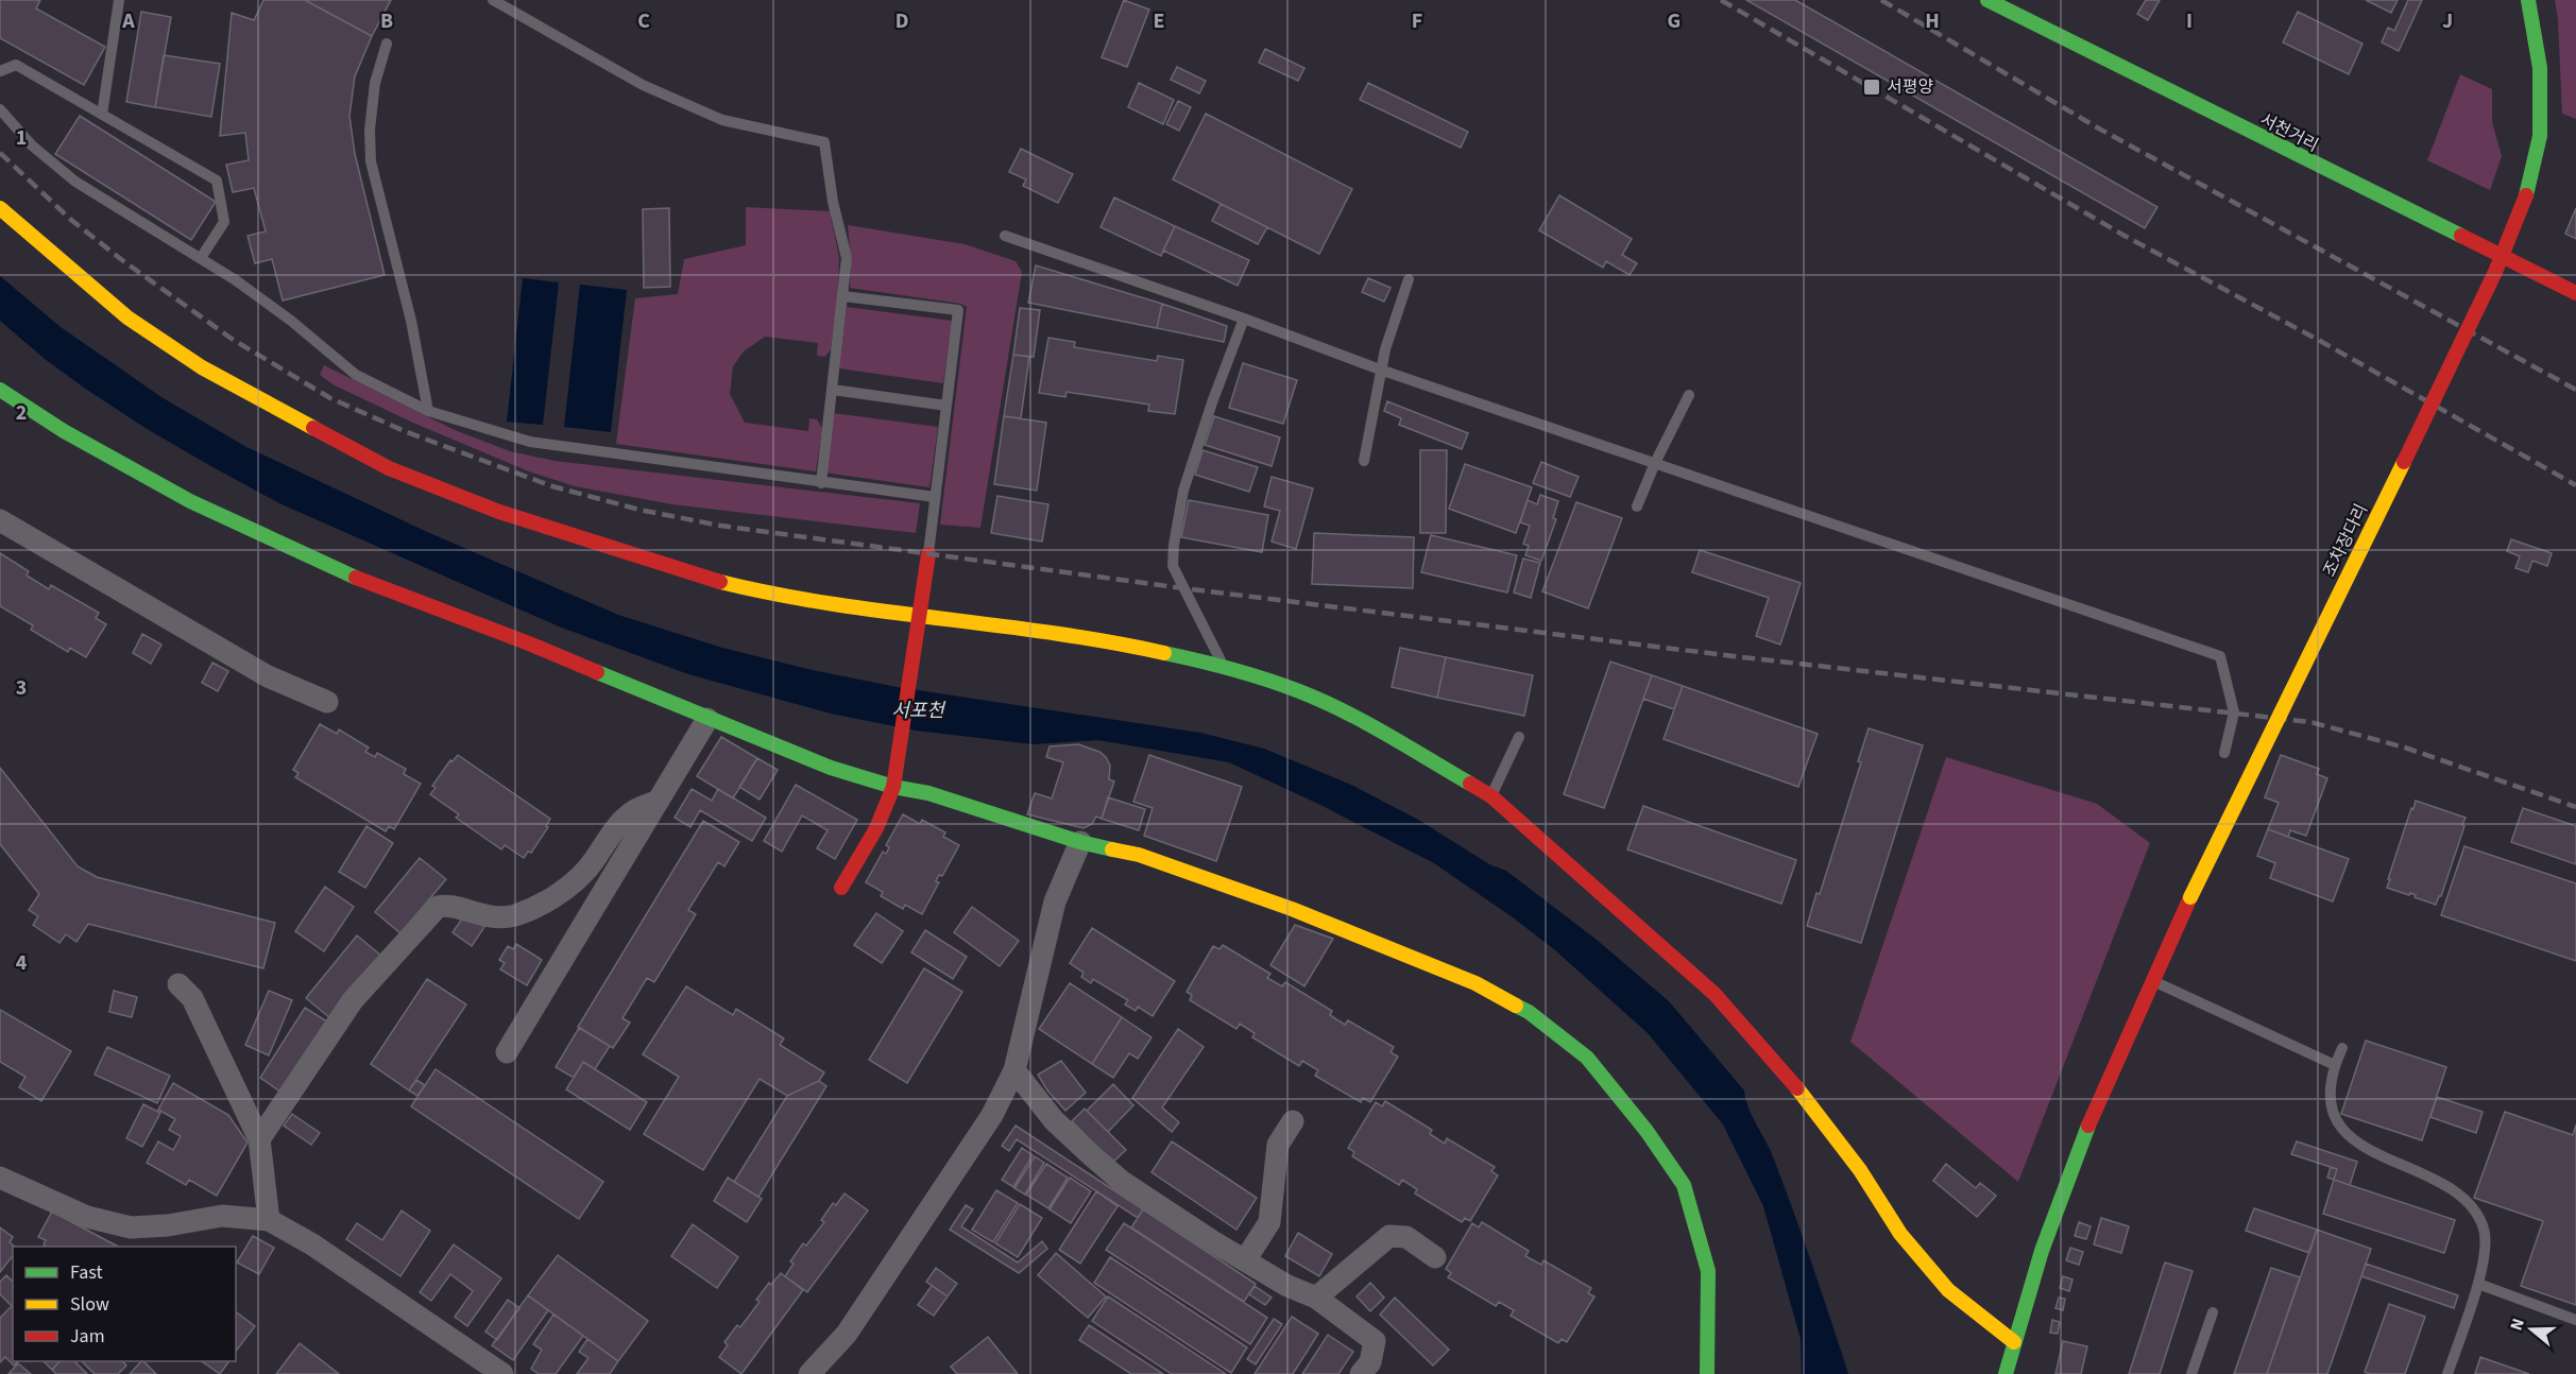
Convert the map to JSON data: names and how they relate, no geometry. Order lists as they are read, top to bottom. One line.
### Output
{"streets":{"street":["서천거리","조차장다리"]},"water":["서포천"],"places":{"transit":["서평양"]},"legend":["Fast","Slow","Jam"],"north":"left","grid":{"columns":["A","B","C","D","E","F","G","H","I","J"],"rows":["1","2","3","4"]}}
